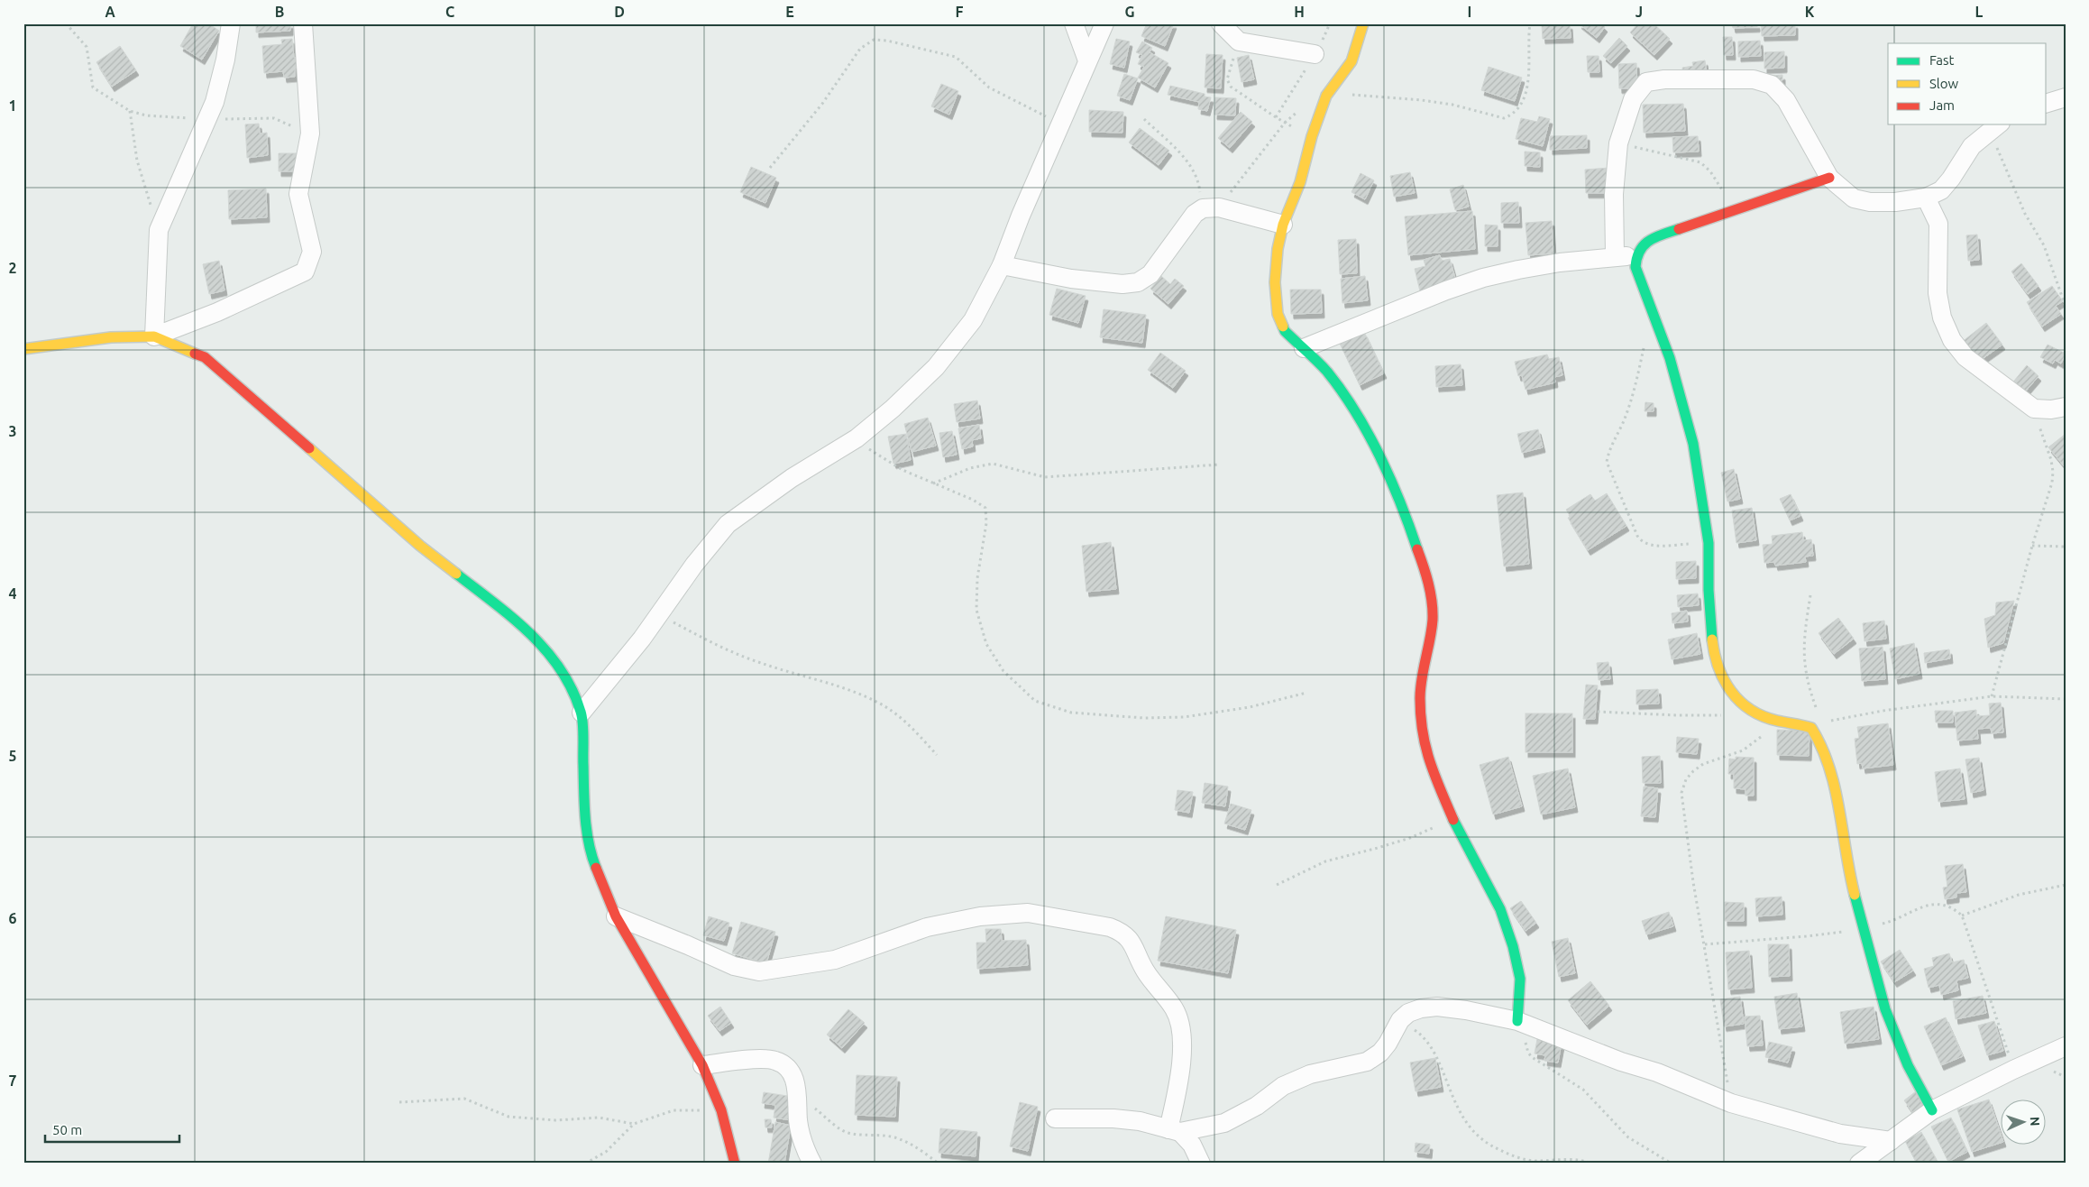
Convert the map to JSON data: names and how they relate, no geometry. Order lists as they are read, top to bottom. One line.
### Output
{"legend":["Fast","Slow","Jam"],"scale_bar":"50 m","north":"right","grid":{"columns":["A","B","C","D","E","F","G","H","I","J","K","L"],"rows":["1","2","3","4","5","6","7"]}}
